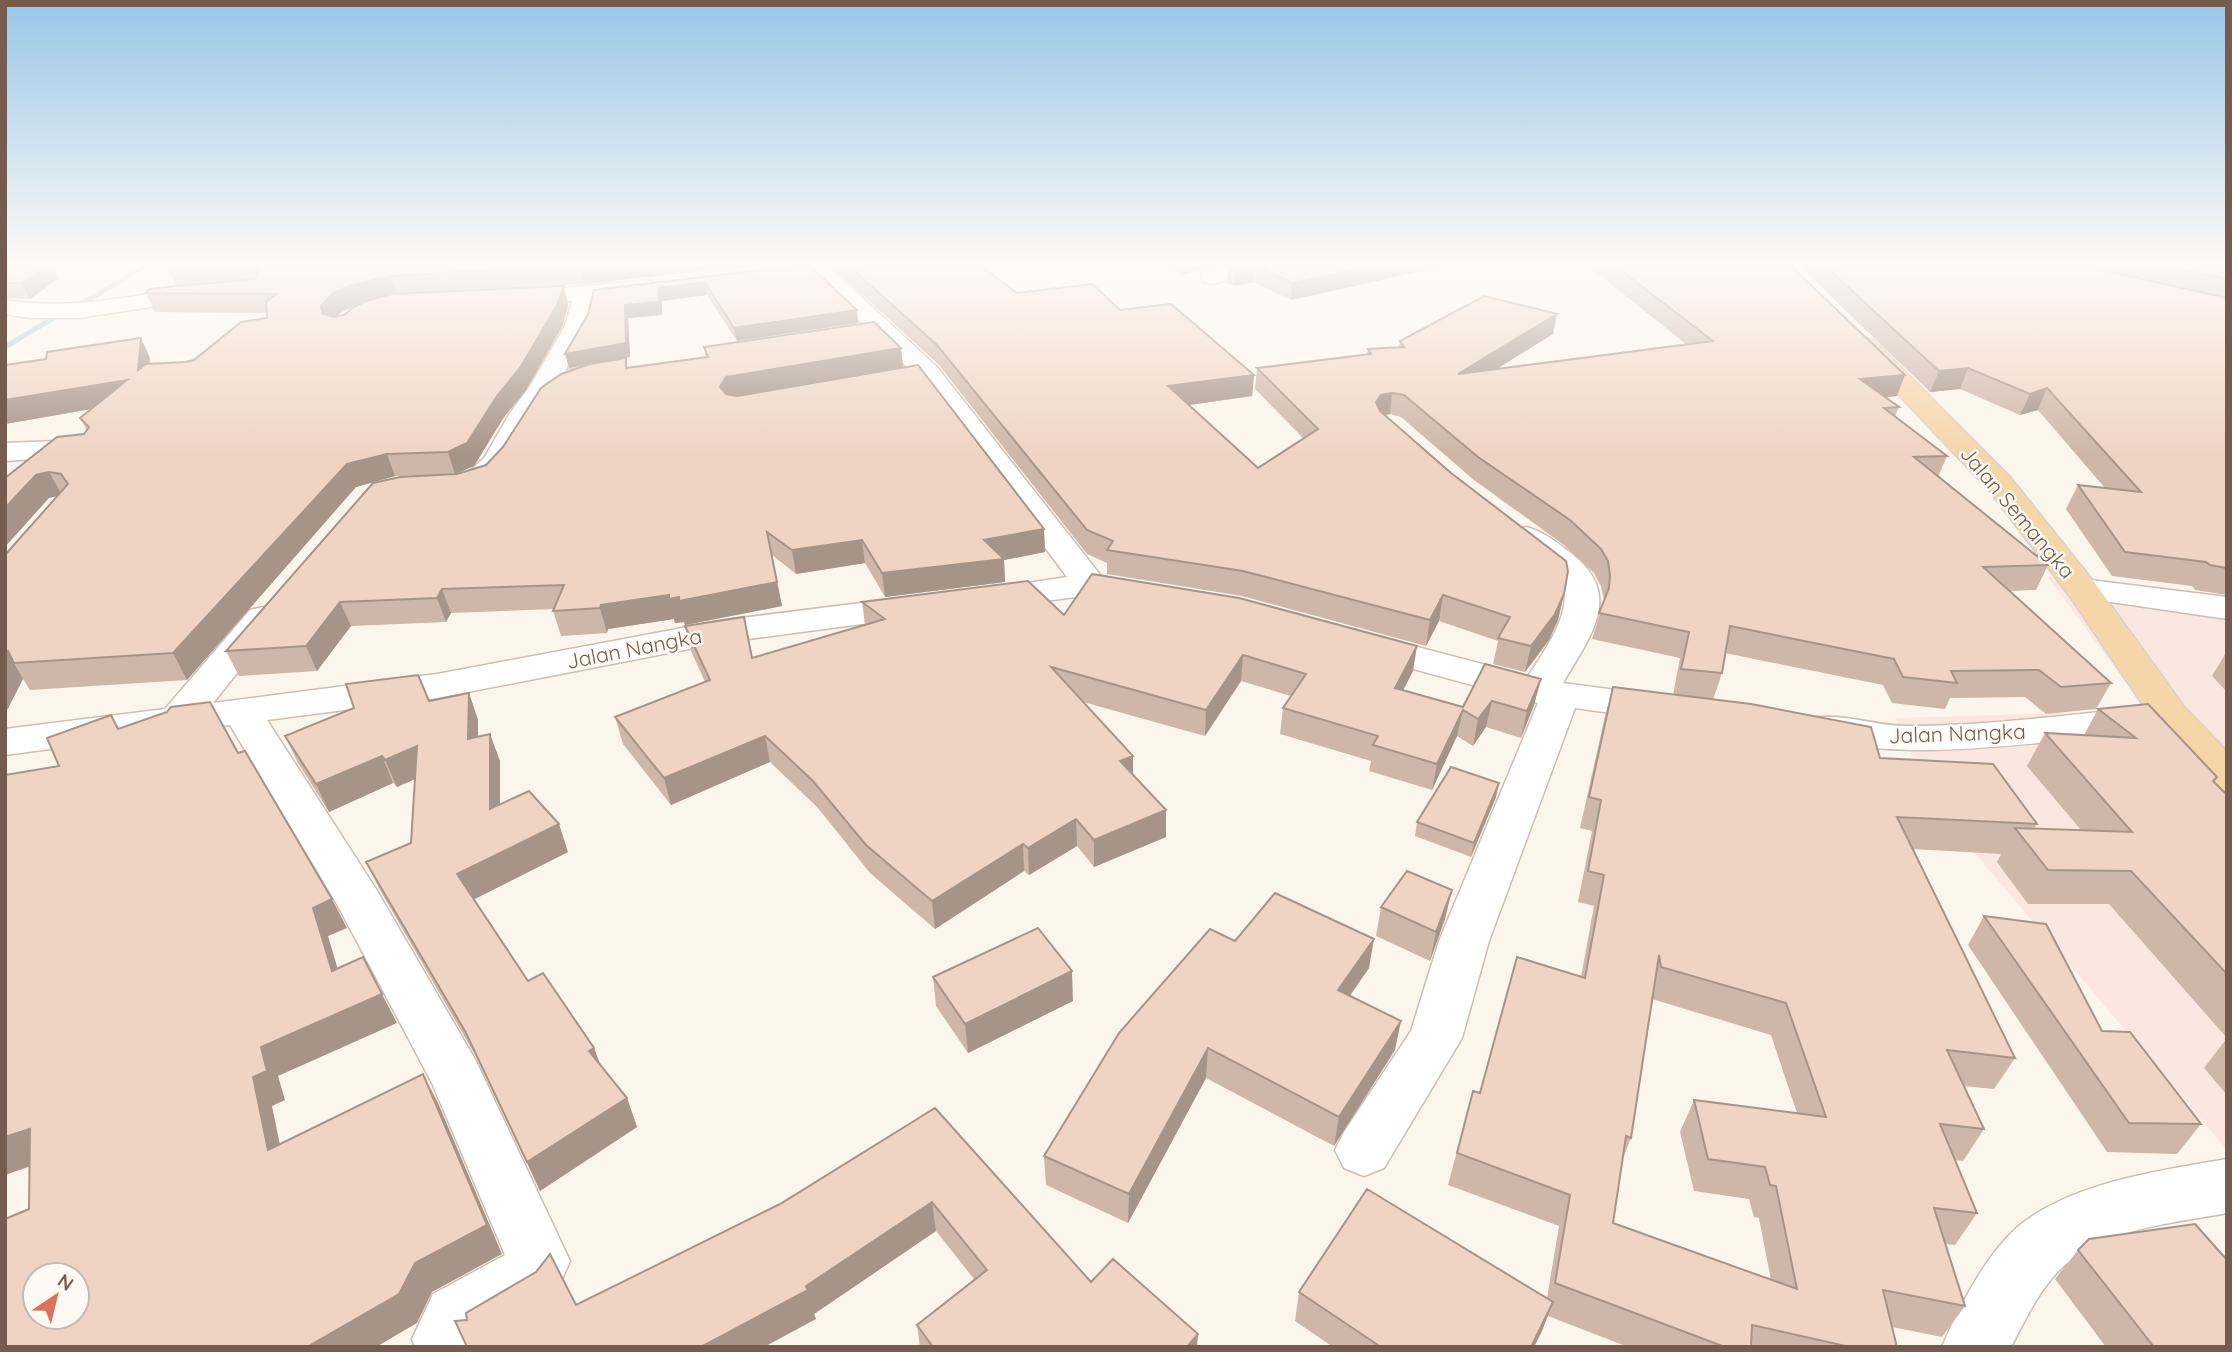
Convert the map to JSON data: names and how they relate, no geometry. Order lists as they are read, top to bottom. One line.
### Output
{"streets":{"main road":["Jalan Semangka"],"street":["Jalan Nangka"]},"crossings":[["Jalan Semangka","Jalan Nangka"]],"north":"top right"}
